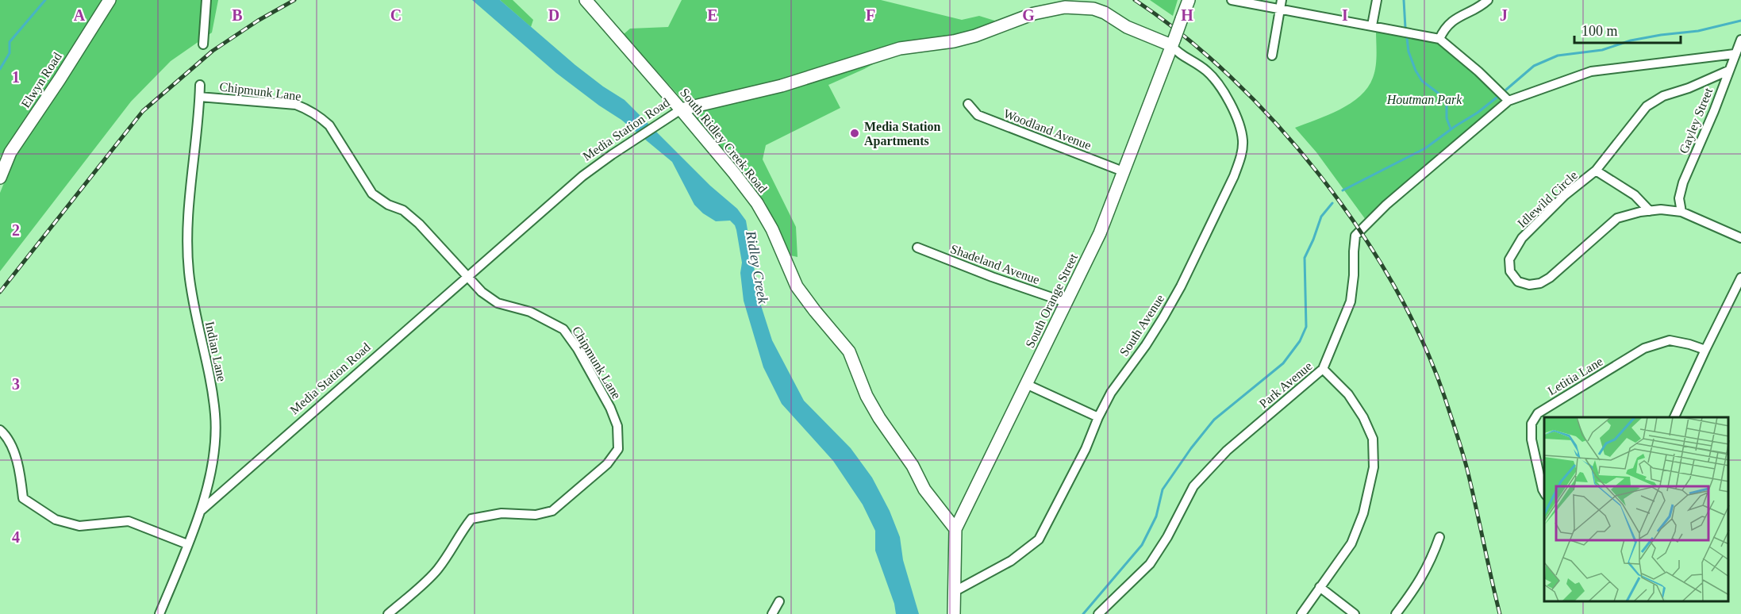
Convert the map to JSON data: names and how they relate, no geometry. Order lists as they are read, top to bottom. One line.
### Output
{"streets":{"street":["Elwyn Road","Chipmunk Lane","Gayley Street","Media Station Road","Woodland Avenue","South Ridley Creek Road","Idlewild Circle","Shadeland Avenue","South Orange Street","South Avenue","Indian Lane","Letitia Lane","Park Avenue"]},"crossings":[["Chipmunk Lane","Media Station Road"],["Chipmunk Lane","Indian Lane"],["Gayley Street","Idlewild Circle"],["Media Station Road","South Ridley Creek Road"],["Media Station Road","South Orange Street"],["Media Station Road","South Avenue"],["Media Station Road","Indian Lane"],["Woodland Avenue","South Orange Street"],["South Ridley Creek Road","South Orange Street"],["Shadeland Avenue","South Orange Street"],["South Orange Street","South Avenue"]],"water":["Ridley Creek"],"parks":["Houtman Park"],"places":["Media Station Apartments"],"scale_bar":"100 m","grid":{"columns":["A","B","C","D","E","F","G","H","I","J"],"rows":["1","2","3","4"]}}
